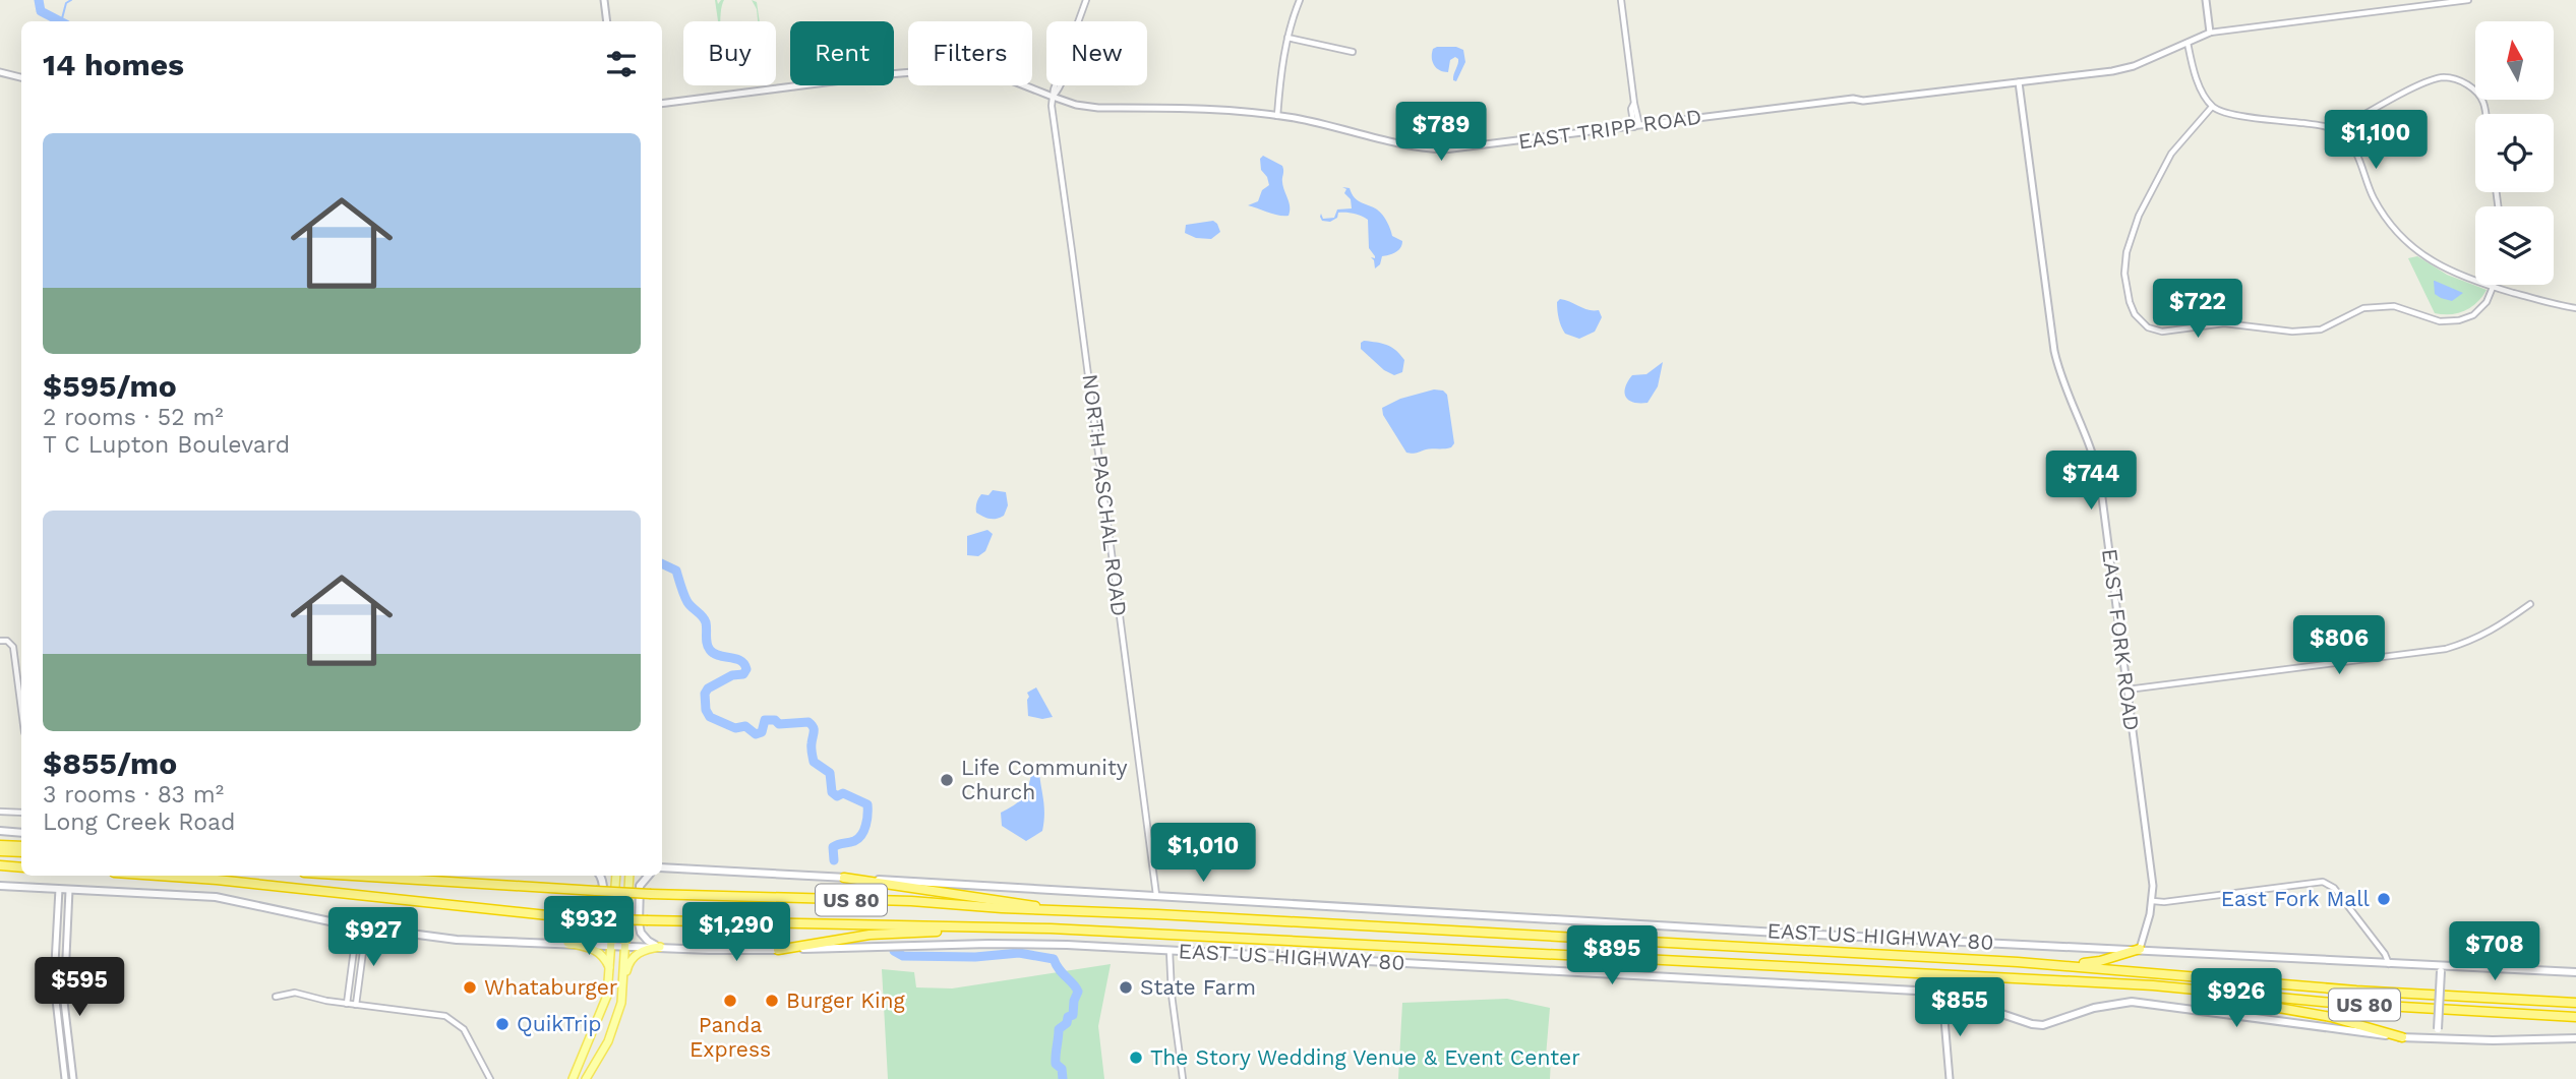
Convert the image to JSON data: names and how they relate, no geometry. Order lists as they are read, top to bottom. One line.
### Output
{"streets":{"highway":["US 80"],"main road":["EAST US HIGHWAY 80"],"street":["EAST TRIPP ROAD","NORTH PASCHAL ROAD","EAST FORK ROAD"]},"crossings":[["EAST TRIPP ROAD","NORTH PASCHAL ROAD"],["EAST TRIPP ROAD","EAST FORK ROAD"],["NORTH PASCHAL ROAD","EAST US HIGHWAY 80"],["EAST FORK ROAD","EAST US HIGHWAY 80"]],"places":["Life Community Church","East Fork Mall","Whataburger","State Farm","Panda Express","Burger King","QuikTrip","The Story Wedding Venue & Event Center"],"north":"top","page":{"chip":["Buy","Rent","Filters","New"],"heading":"14 homes","price":["$789","$1,100","$722","$744","$806","$1,010","$932","$1,290","$927","$708","$895","$595","$926","$855"],"list":[{"name":"$595/mo","note":"2 rooms · 52 m² · T C Lupton Boulevard"},{"name":"$855/mo","note":"3 rooms · 83 m² · Long Creek Road"}]}}
